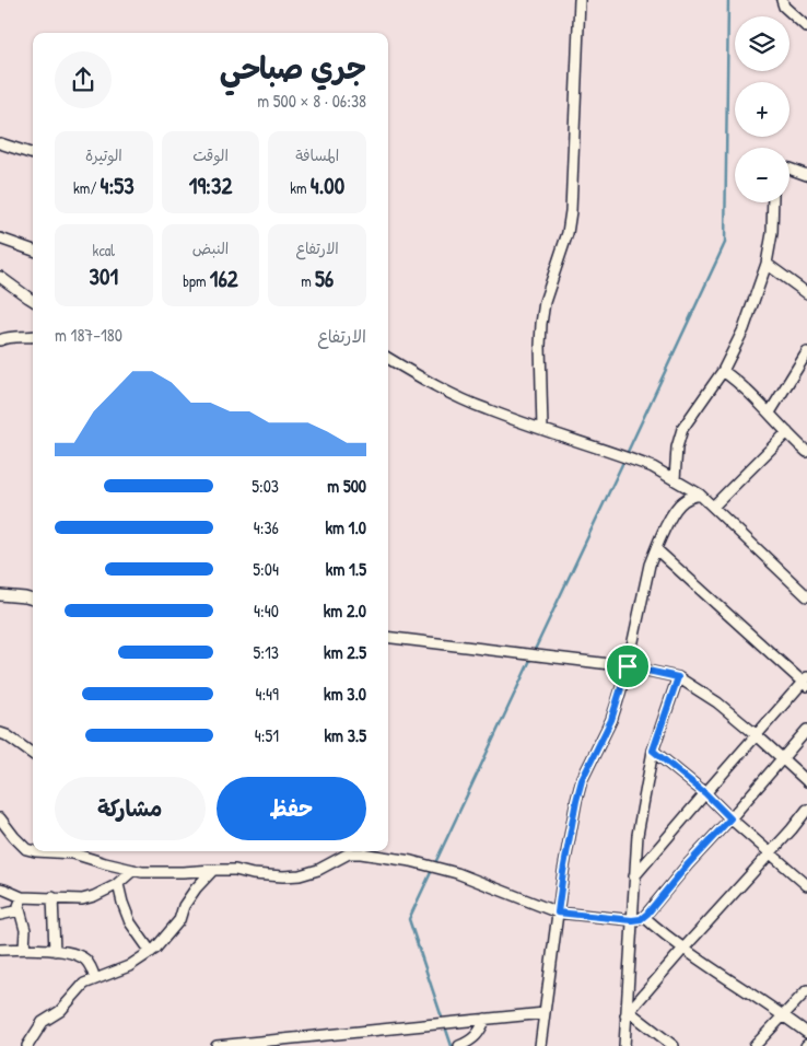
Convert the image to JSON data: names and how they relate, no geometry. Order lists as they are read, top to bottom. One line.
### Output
{"page":{"map_buttons":["+","−"],"heading":["جري صباحي","06:38 · 8 × 500 m"],"stats":[["المسافة","4.00 km"],["الوقت","19:32"],["الوتيرة","4:53 /km"],["الارتفاع","56 m"],["النبض","162 bpm"],["kcal","301"]],"chart":["الارتفاع","180–187 m"],"list":[{"name":"500 m","note":"5:03"},{"name":"1.0 km","note":"4:36"},{"name":"1.5 km","note":"5:04"},{"name":"2.0 km","note":"4:40"},{"name":"2.5 km","note":"5:13"},{"name":"3.0 km","note":"4:49"},{"name":"3.5 km","note":"4:51"}],"buttons":["حفظ","مشاركة"]}}
